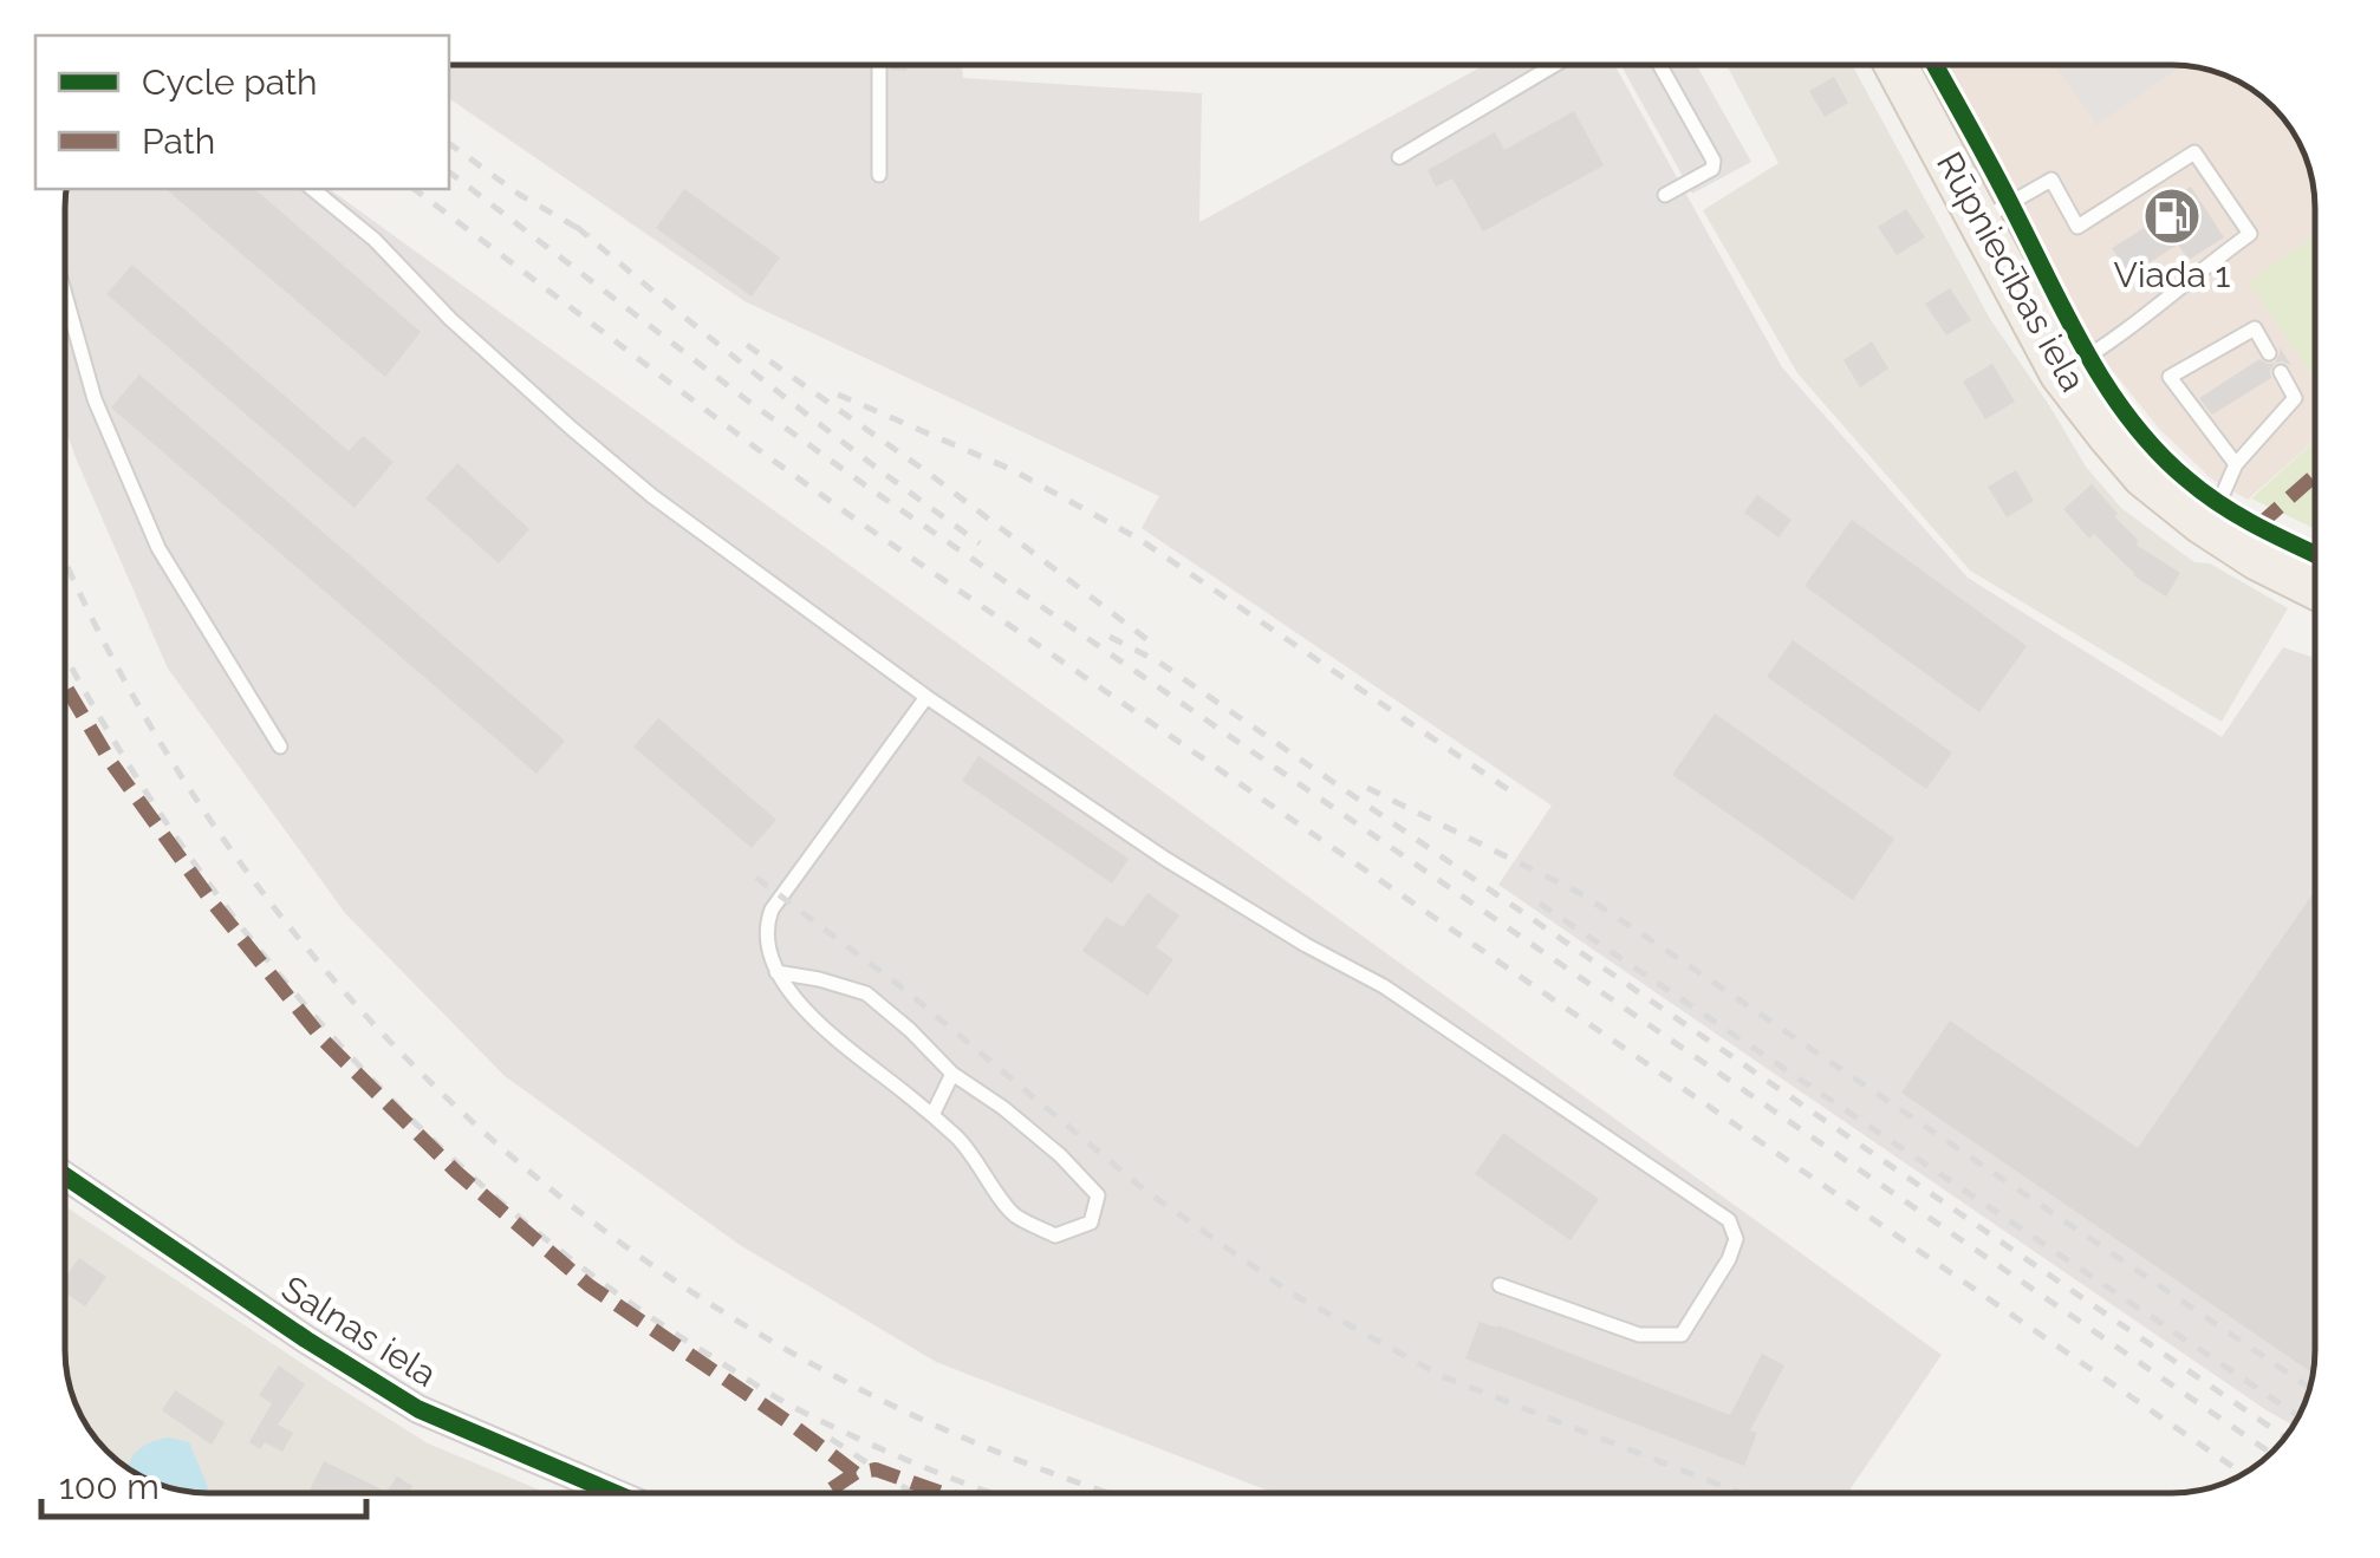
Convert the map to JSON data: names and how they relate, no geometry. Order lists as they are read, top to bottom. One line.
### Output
{"streets":{"main road":["Rūpniecības iela"],"street":["Salnas iela"]},"places":{"fuel station":["Viada 1"]},"legend":["Cycle path","Path"],"scale_bar":"100 m"}
